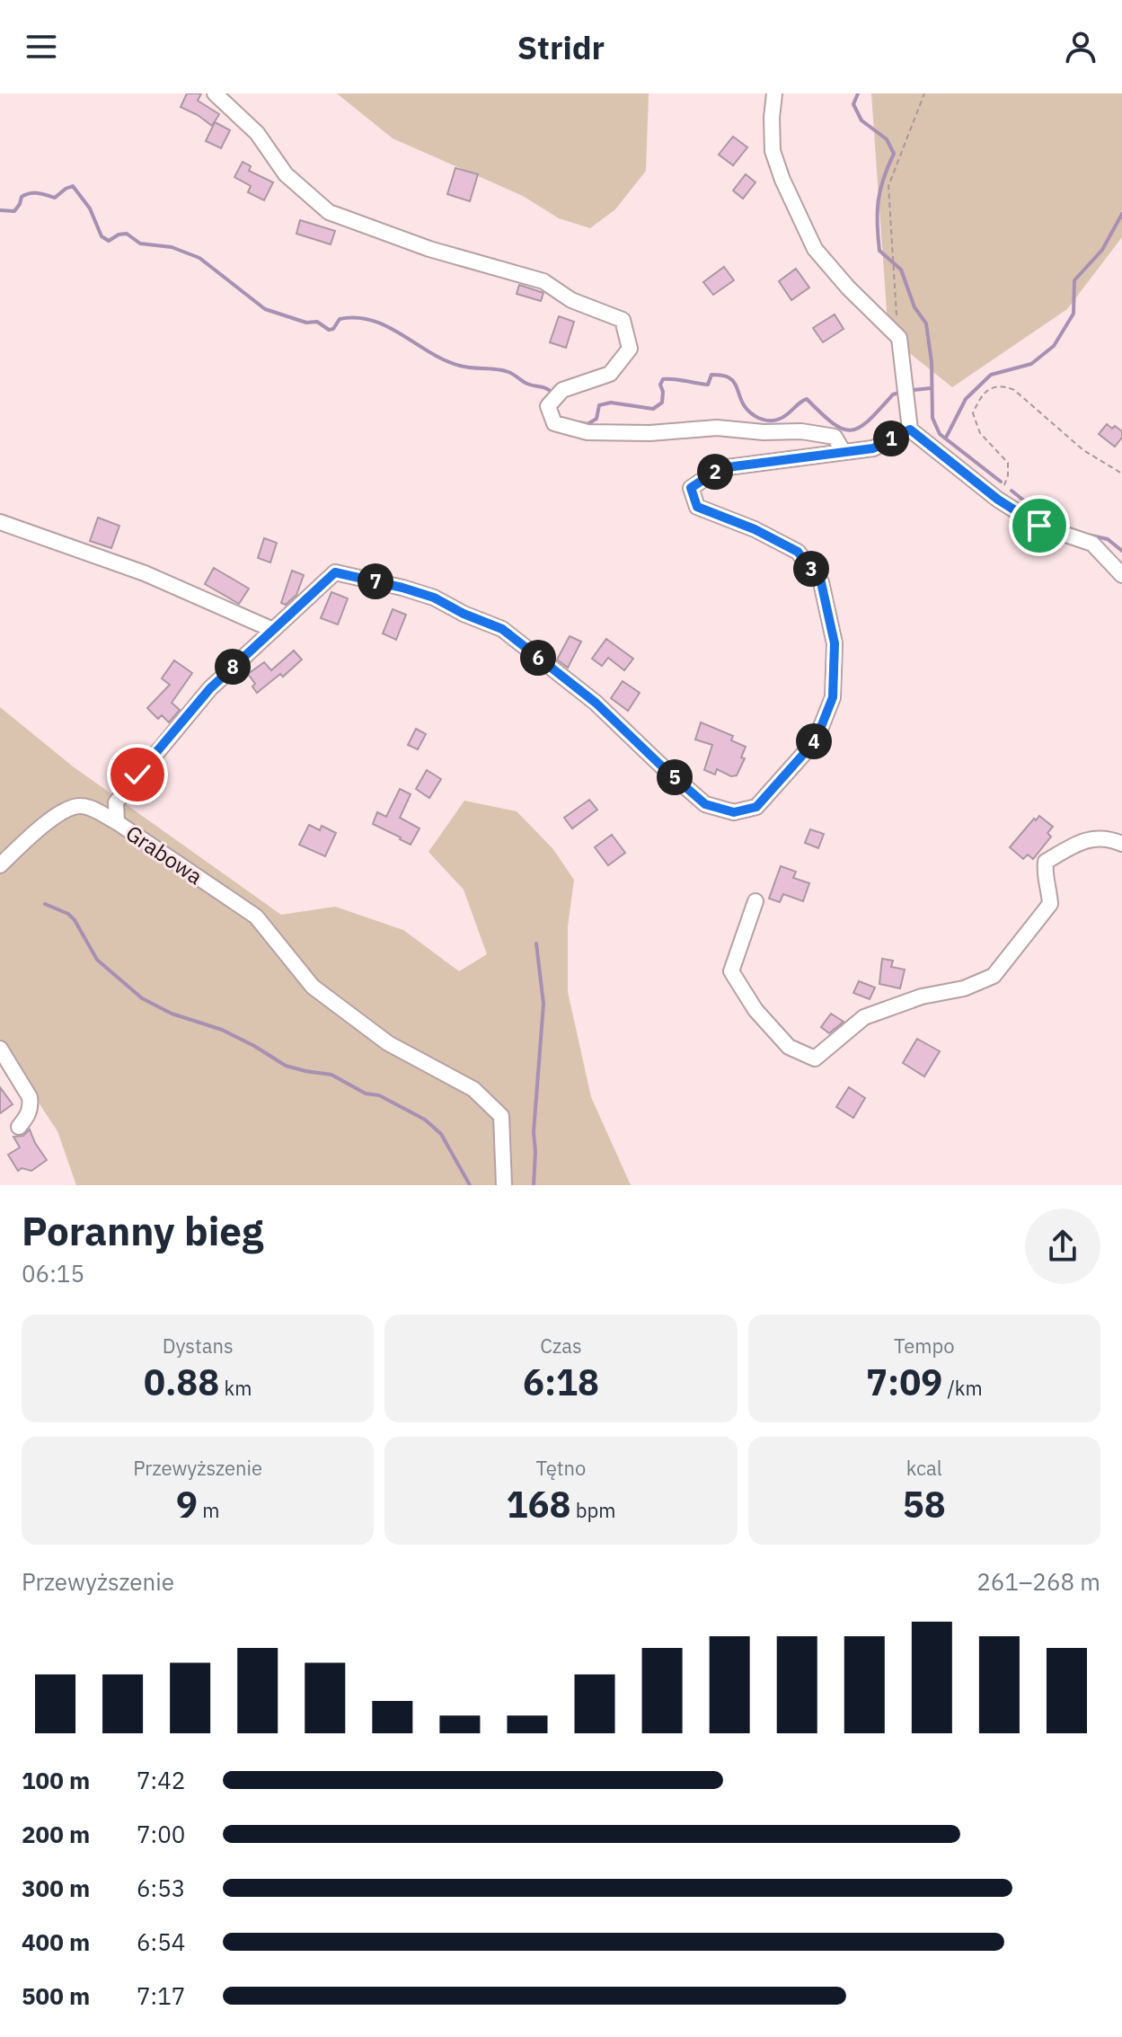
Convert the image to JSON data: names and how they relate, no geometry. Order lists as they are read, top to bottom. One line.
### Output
{"streets":{"street":["Grabowa"]},"page":{"header":"Stridr","pins":["1","2","3","7","6","8","4","5"],"heading":["Poranny bieg","06:15"],"stats":[["Dystans","0.88 km"],["Czas","6:18"],["Tempo","7:09 /km"],["Przewyższenie","9 m"],["Tętno","168 bpm"],["kcal","58"]],"chart":["Przewyższenie","261–268 m"],"list":[{"name":"100 m","note":"7:42"},{"name":"200 m","note":"7:00"},{"name":"300 m","note":"6:53"},{"name":"400 m","note":"6:54"},{"name":"500 m","note":"7:17"}]}}
